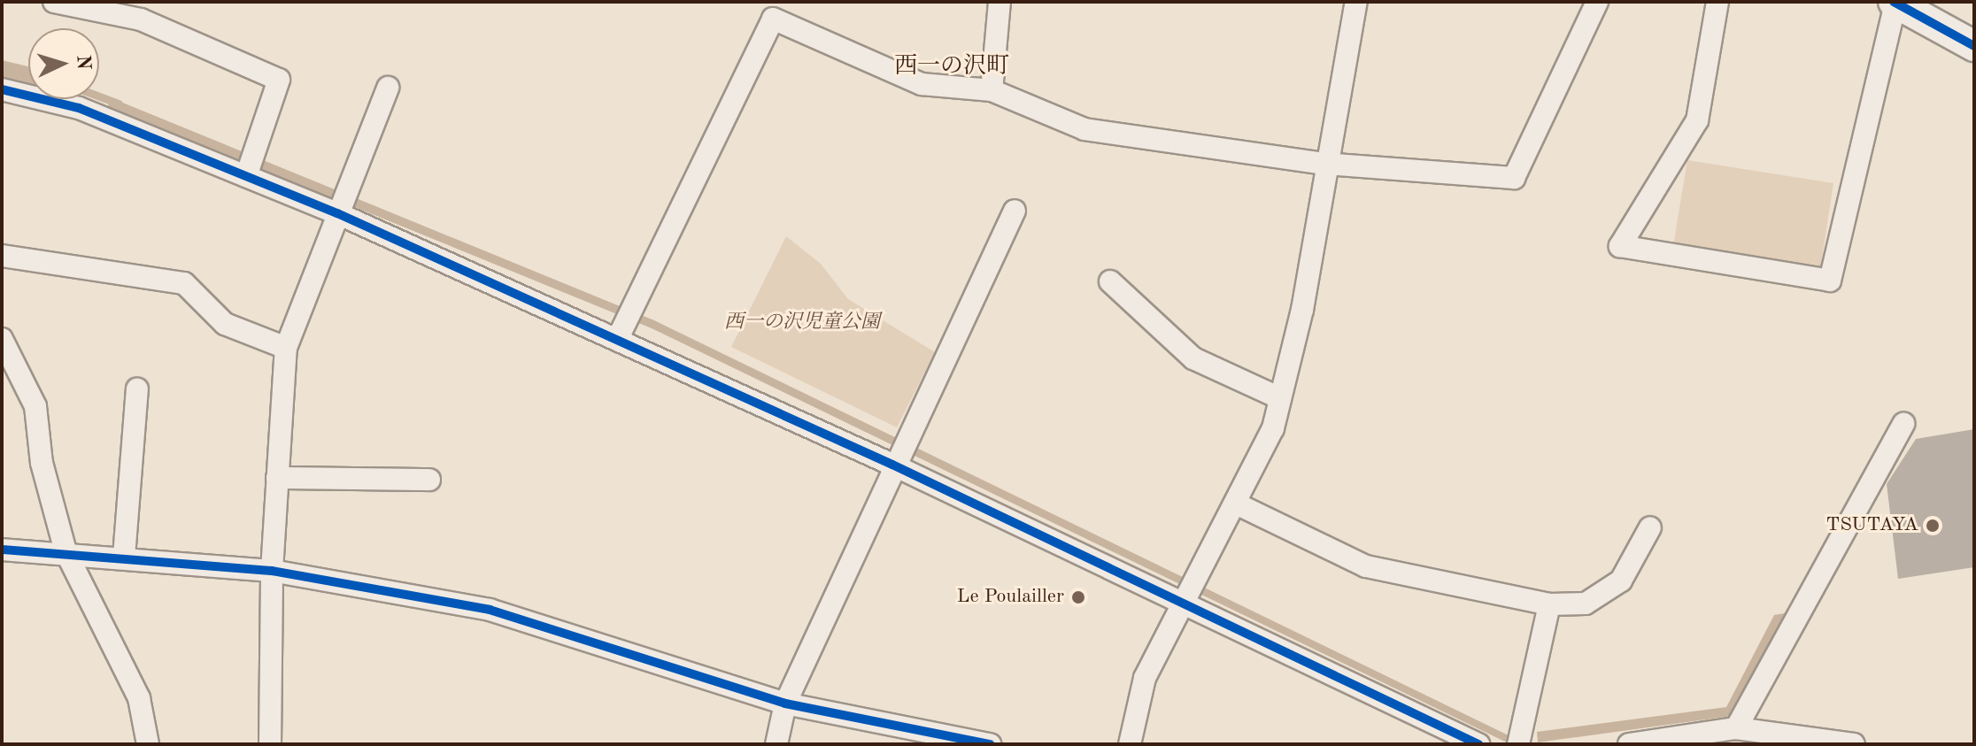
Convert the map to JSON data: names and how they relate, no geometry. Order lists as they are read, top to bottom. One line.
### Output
{"districts":["西一の沢町"],"parks":["西一の沢児童公園"],"places":["TSUTAYA","Le Poulailler"],"north":"right"}
